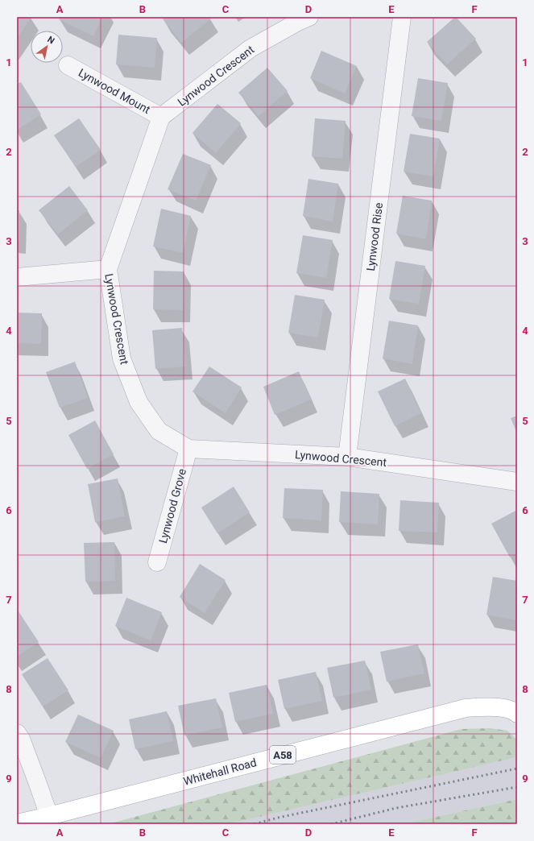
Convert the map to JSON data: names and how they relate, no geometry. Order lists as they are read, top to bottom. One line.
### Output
{"streets":{"main road":["A58","Whitehall Road"],"street":["Lynwood Crescent","Lynwood Mount","Lynwood Rise","Lynwood Grove"]},"crossings":[["Lynwood Crescent","Lynwood Mount"],["Lynwood Crescent","Lynwood Rise"],["Lynwood Crescent","Lynwood Grove"]],"north":"top right","grid":{"columns":["A","B","C","D","E","F"],"rows":["1","2","3","4","5","6","7","8","9"]}}
